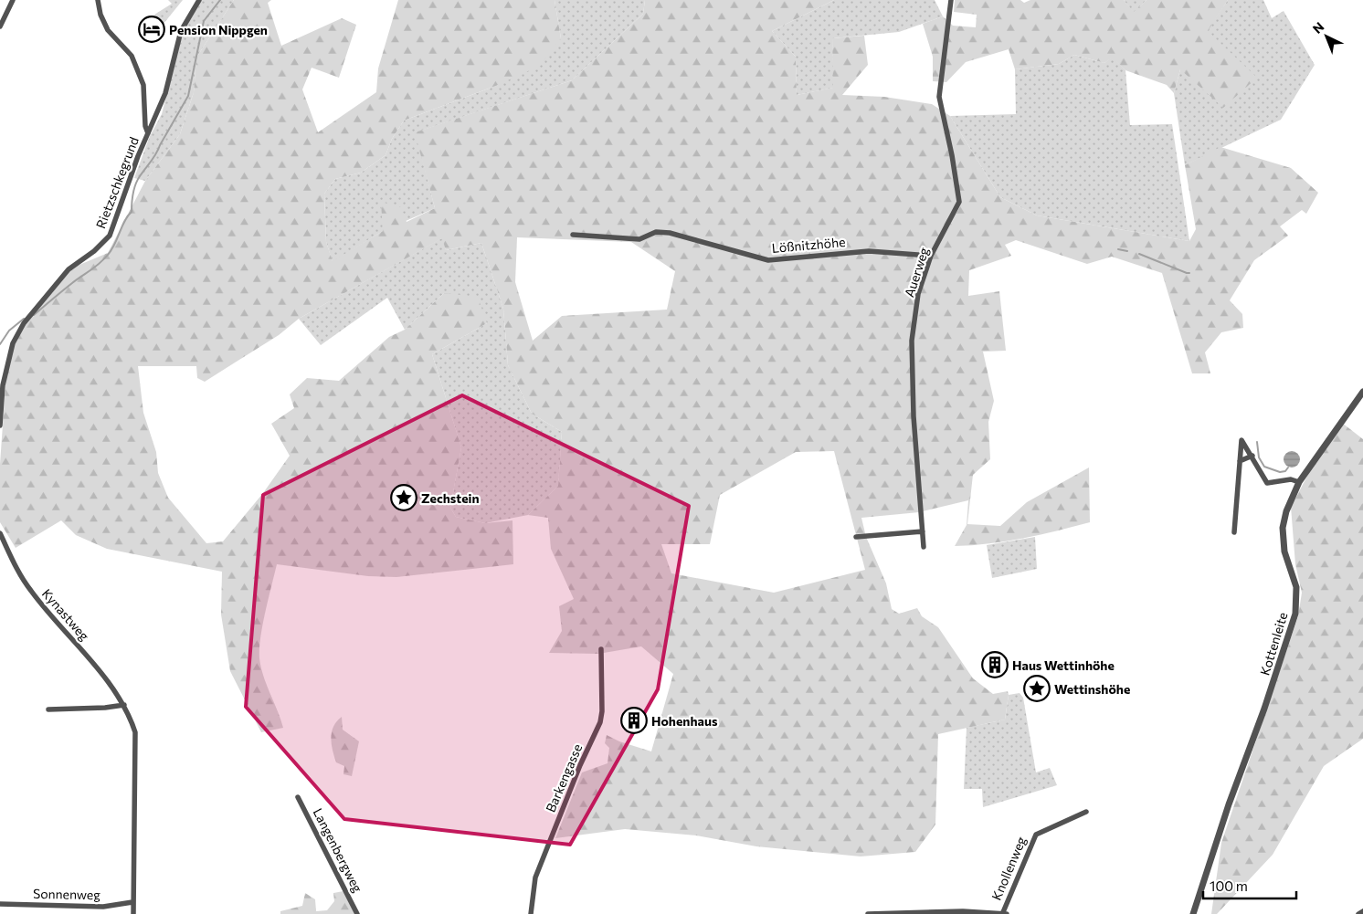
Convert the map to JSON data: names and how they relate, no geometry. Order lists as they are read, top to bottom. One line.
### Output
{"streets":{"street":["Rietzschkegrund","Lößnitzhöhe","Auerweg","Kynastweg","Kottenleite","Barkengasse","Langenbergweg","Knollenweg","Sonnenweg"]},"crossings":[["Lößnitzhöhe","Auerweg"],["Kynastweg","Sonnenweg"]],"places":{"hotel":["Pension Nippgen"],"place":["Zechstein","Wettinshöhe"],"building":["Haus Wettinhöhe","Hohenhaus"]},"scale_bar":"100 m","north":"top left"}
